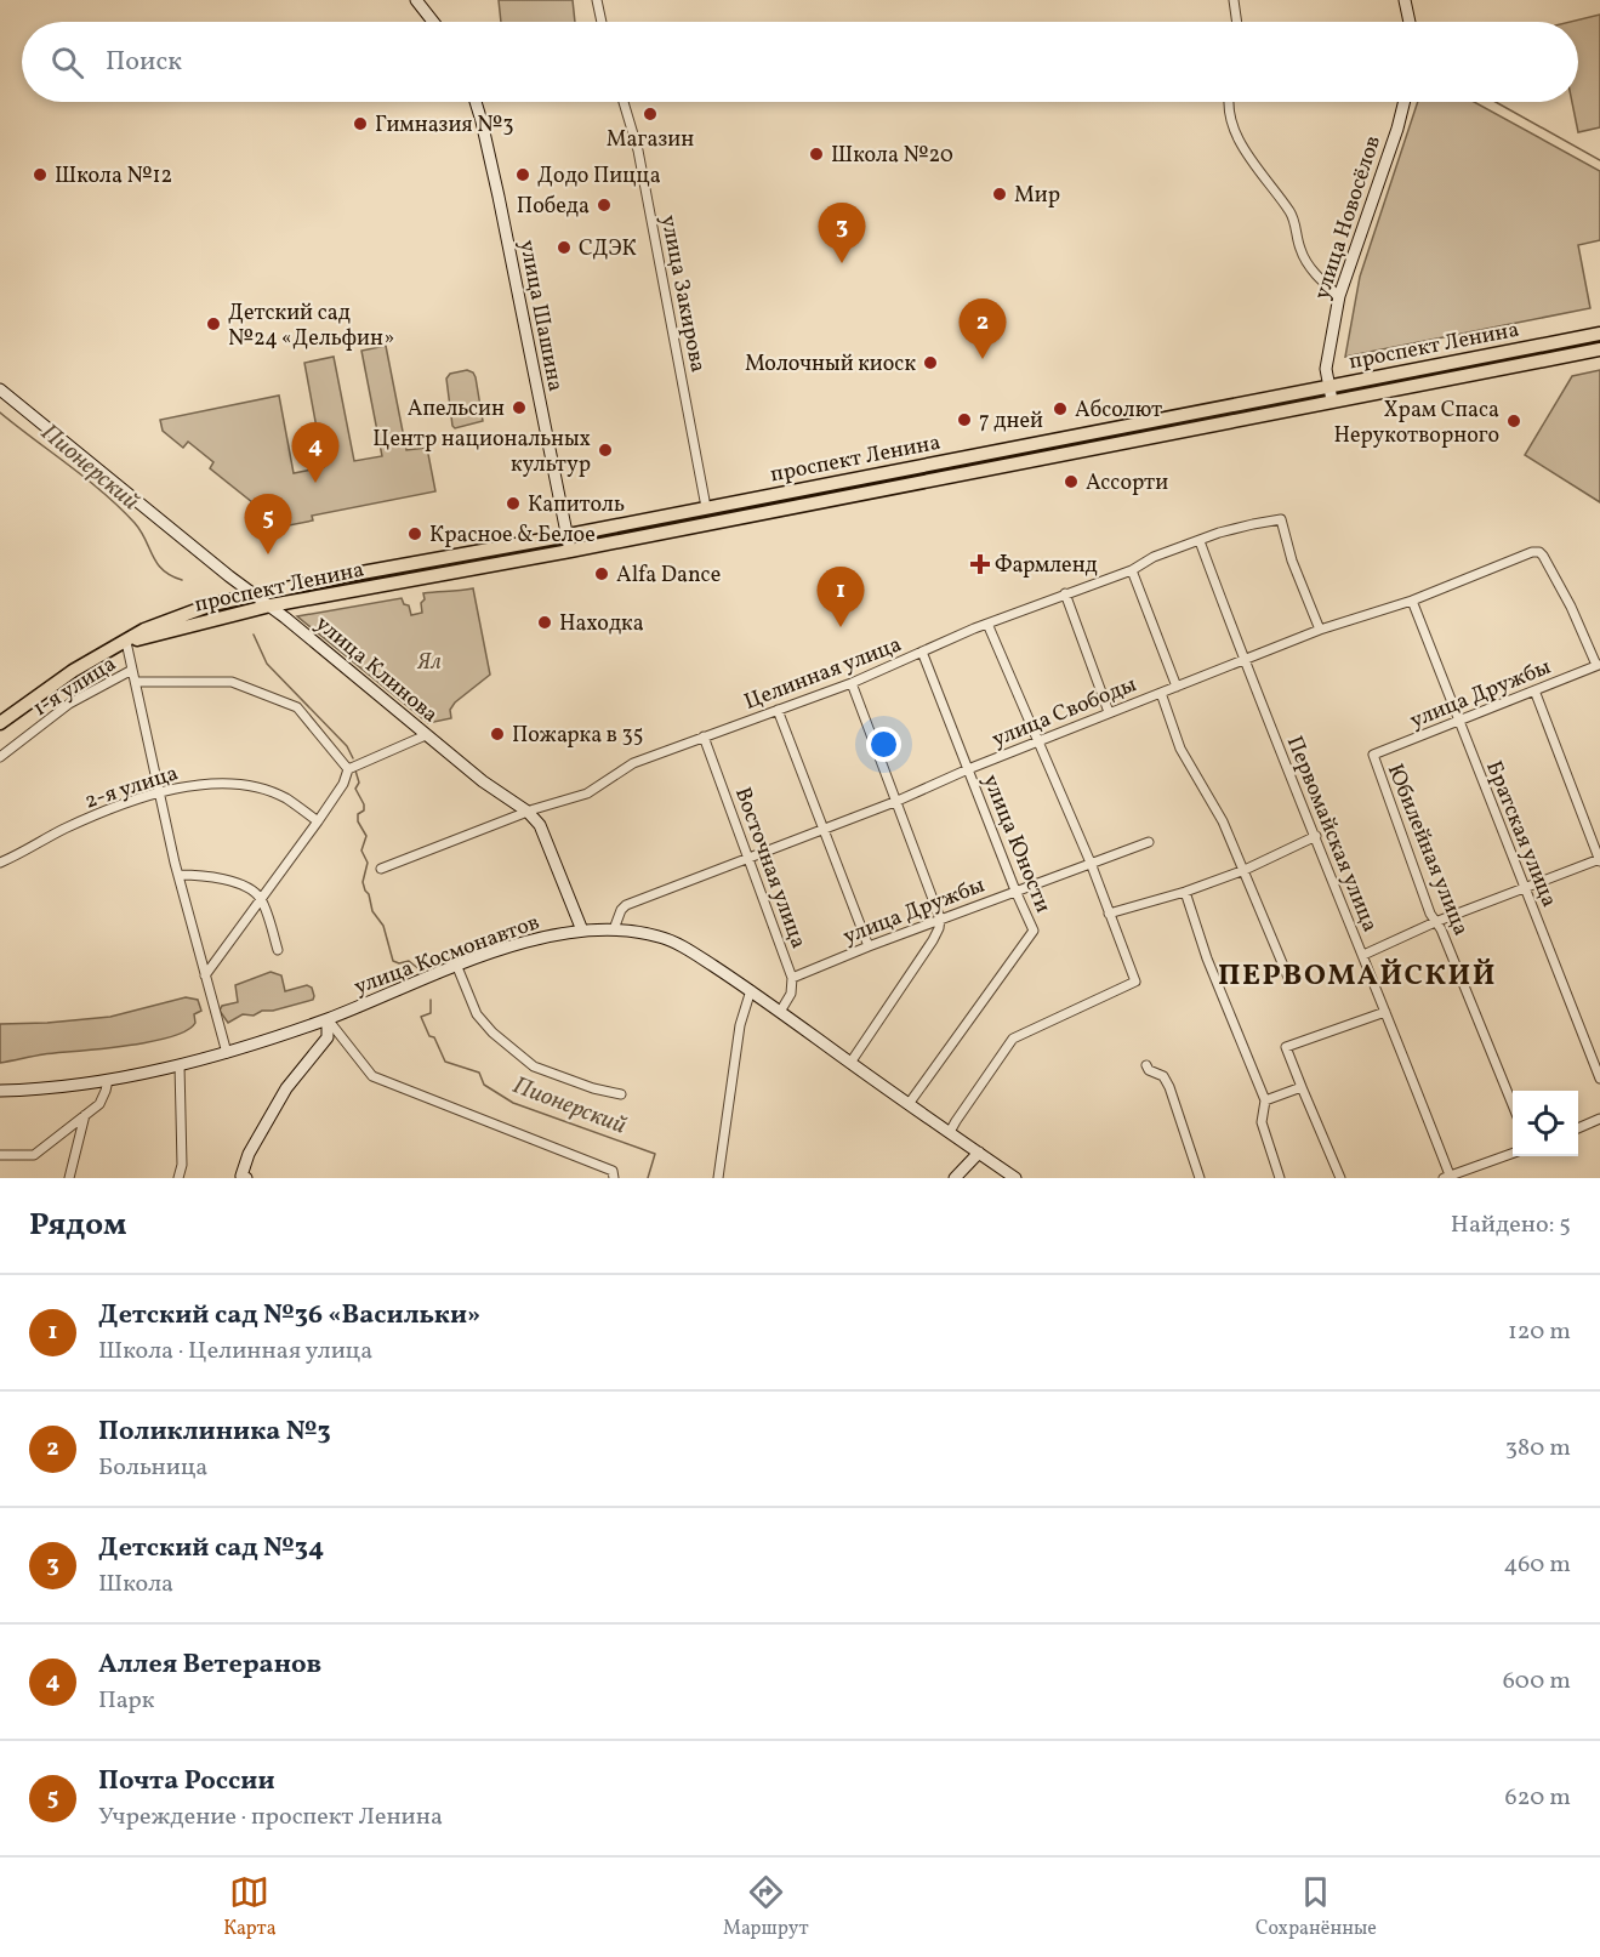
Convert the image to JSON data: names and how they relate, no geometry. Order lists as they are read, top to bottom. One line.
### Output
{"streets":{"main road":["проспект Ленина"],"street":["улица Новосёлов","улица Закирова","улица Шашина","улица Клинова","Целинная улица","1-я улица","улица Дружбы","улица Свободы","2-я улица","Первомайская улица","Братская улица","улица Юности","Юбилейная улица","Восточная улица","улица Космонавтов"]},"crossings":[["улица Новосёлов","проспект Ленина"],["улица Закирова","проспект Ленина"],["улица Шашина","проспект Ленина"],["проспект Ленина","улица Клинова"],["улица Клинова","Целинная улица"],["Целинная улица","улица Свободы"],["Целинная улица","Первомайская улица"],["Целинная улица","улица Юности"],["Целинная улица","Восточная улица"],["улица Дружбы","улица Свободы"],["улица Дружбы","Братская улица"],["улица Дружбы","улица Юности"],["улица Дружбы","Юбилейная улица"],["улица Дружбы","Восточная улица"],["улица Свободы","Первомайская улица"],["улица Свободы","Братская улица"],["улица Свободы","улица Юности"],["улица Свободы","Восточная улица"],["улица Свободы","улица Космонавтов"],["улица Юности","улица Космонавтов"],["Восточная улица","улица Космонавтов"]],"districts":["ПЕРВОМАЙСКИЙ"],"water":["Пионерский"],"parks":["Ял"],"places":{"other":["Магазин","Гимназия №3","Школа №20","Школа №12","Додо Пицца","Мир","Победа","СДЭК","Детский сад №24 «Дельфин»","Молочный киоск","Апельсин","Абсолют","7 дней","Храм Спаса Нерукотворного","Центр национальных культур","Ассорти","Капитоль","Красное & Белое","Alfa Dance","Находка","Пожарка в 35"],"health":["Фармленд"]},"page":{"search":"Поиск","pins":["3","2","4","5","1"],"heading":["Рядом","Найдено: 5"],"list":[{"mark":"1","name":"Детский сад №36 «Васильки»","note":"Школа · Целинная улица","value":"120 m"},{"mark":"2","name":"Поликлиника №3","note":"Больница","value":"380 m"},{"mark":"3","name":"Детский сад №34","note":"Школа","value":"460 m"},{"mark":"4","name":"Аллея Ветеранов","note":"Парк","value":"600 m"},{"mark":"5","name":"Почта России","note":"Учреждение · проспект Ленина","value":"620 m"}],"nav":["Карта","Маршрут","Сохранённые"]}}
